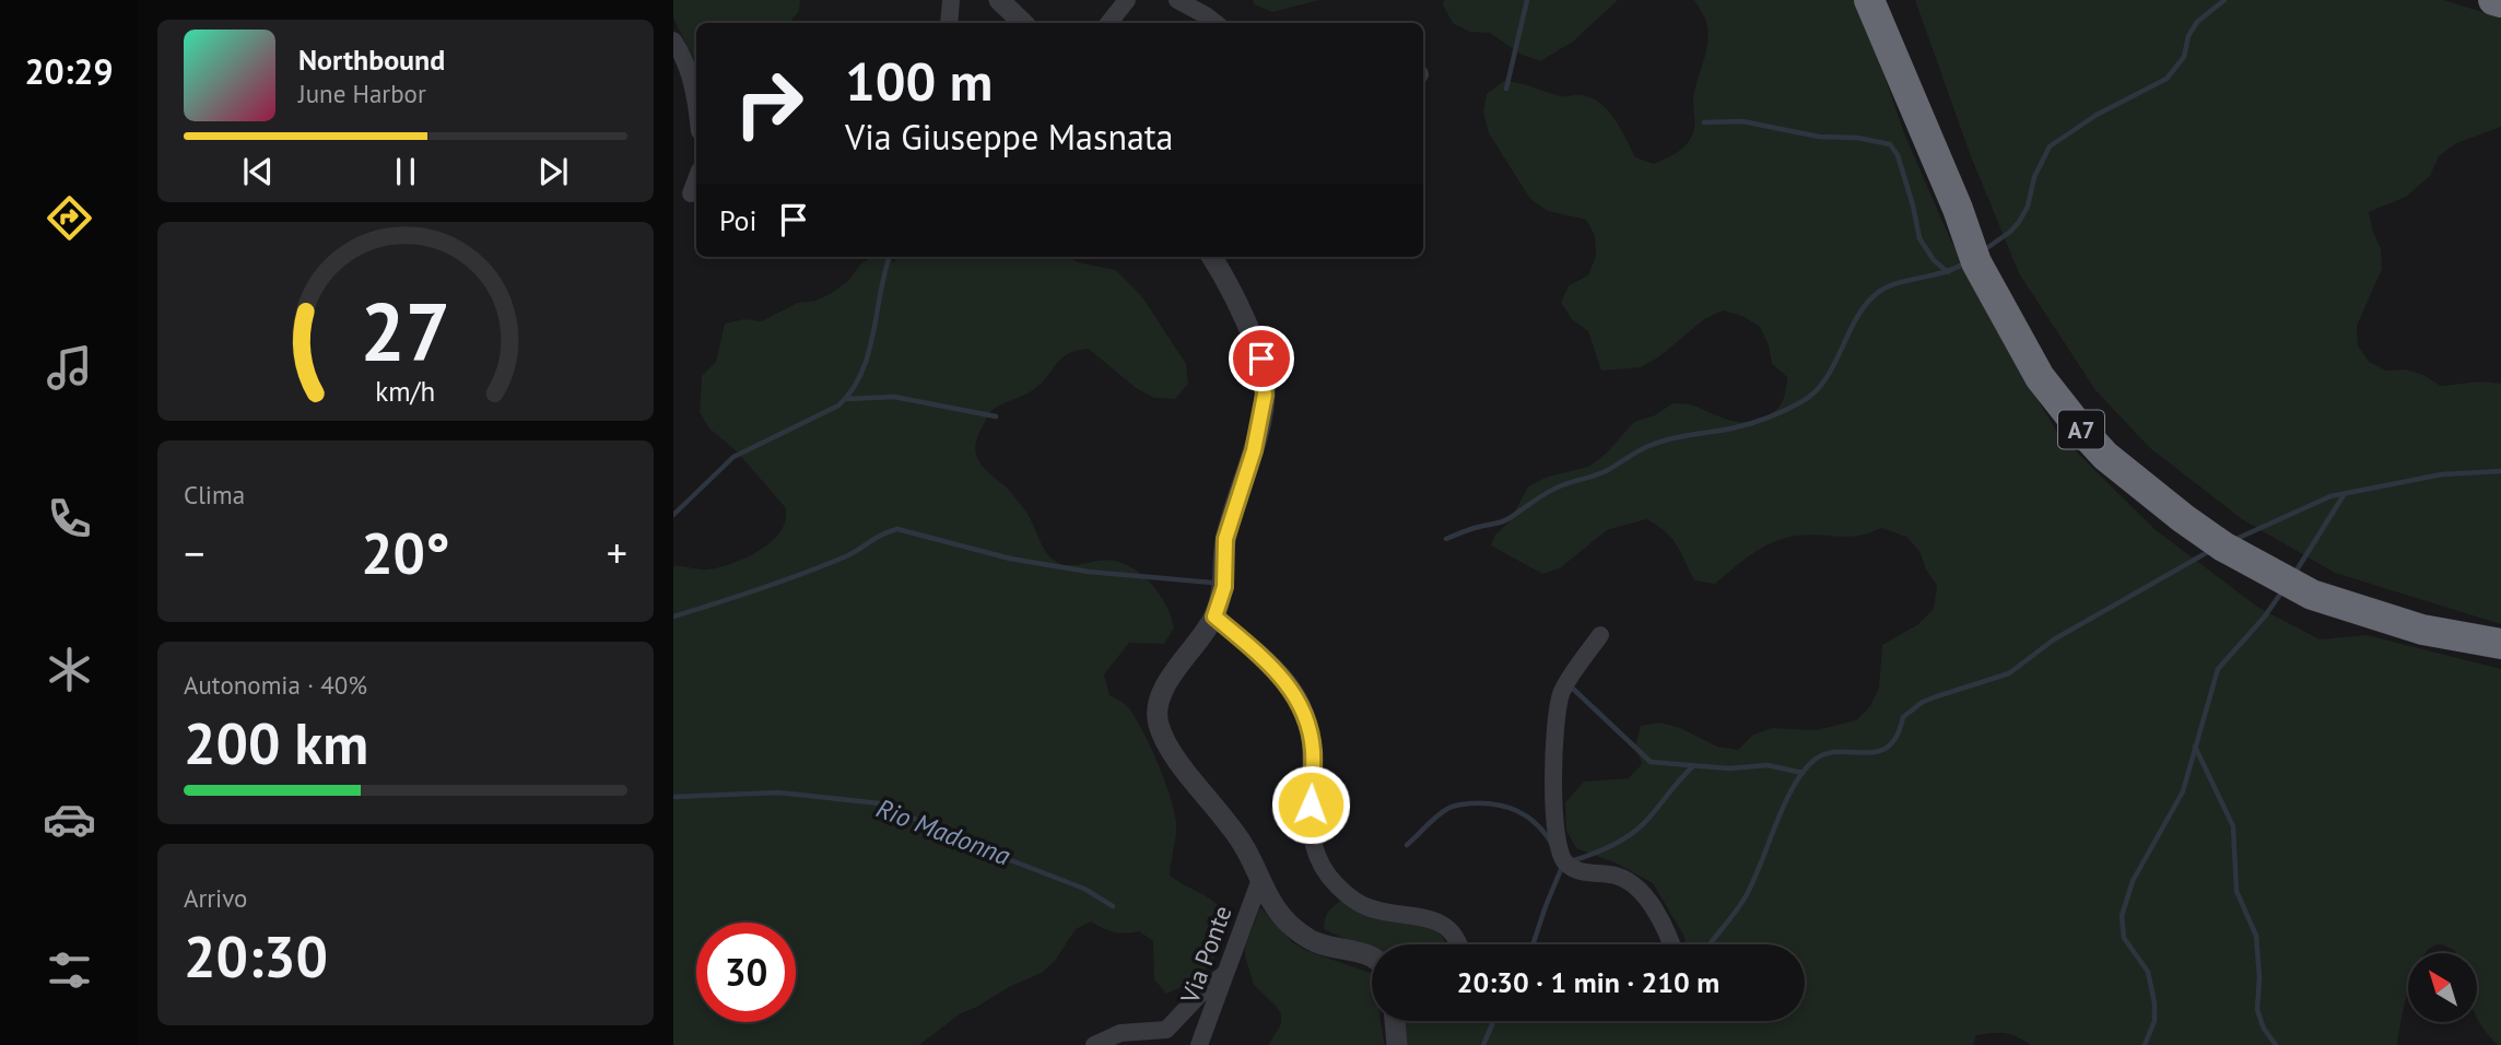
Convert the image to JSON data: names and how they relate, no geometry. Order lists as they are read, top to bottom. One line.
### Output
{"streets":{"highway":["A7"],"street":["Via Ponte"]},"water":["Rio Madonna"],"north":"top left","page":{"tabs":"20:29","turn":["100 m","Via Giuseppe Masnata"],"song":["Northbound","June Harbor"],"then":"Poi","tile":["Clima",["Autonomia · 40%","200 km"],["Arrivo","20:30"]],"heat":["−","20°","+"],"limit":"30","trip":"20:30 · 1 min · 210 m","gauge":["27","km/h"]}}
